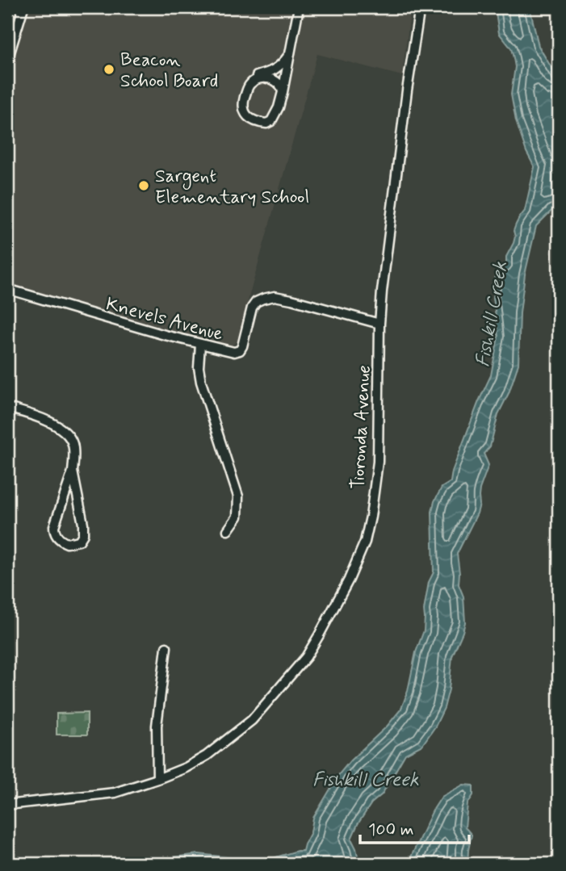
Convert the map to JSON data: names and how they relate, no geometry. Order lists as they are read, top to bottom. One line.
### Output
{"streets":{"street":["Knevels Avenue","Tioronda Avenue"]},"crossings":[["Knevels Avenue","Tioronda Avenue"]],"water":["Fishkill Creek"],"places":["Beacon School Board","Sargent Elementary School"],"scale_bar":"100 m"}
